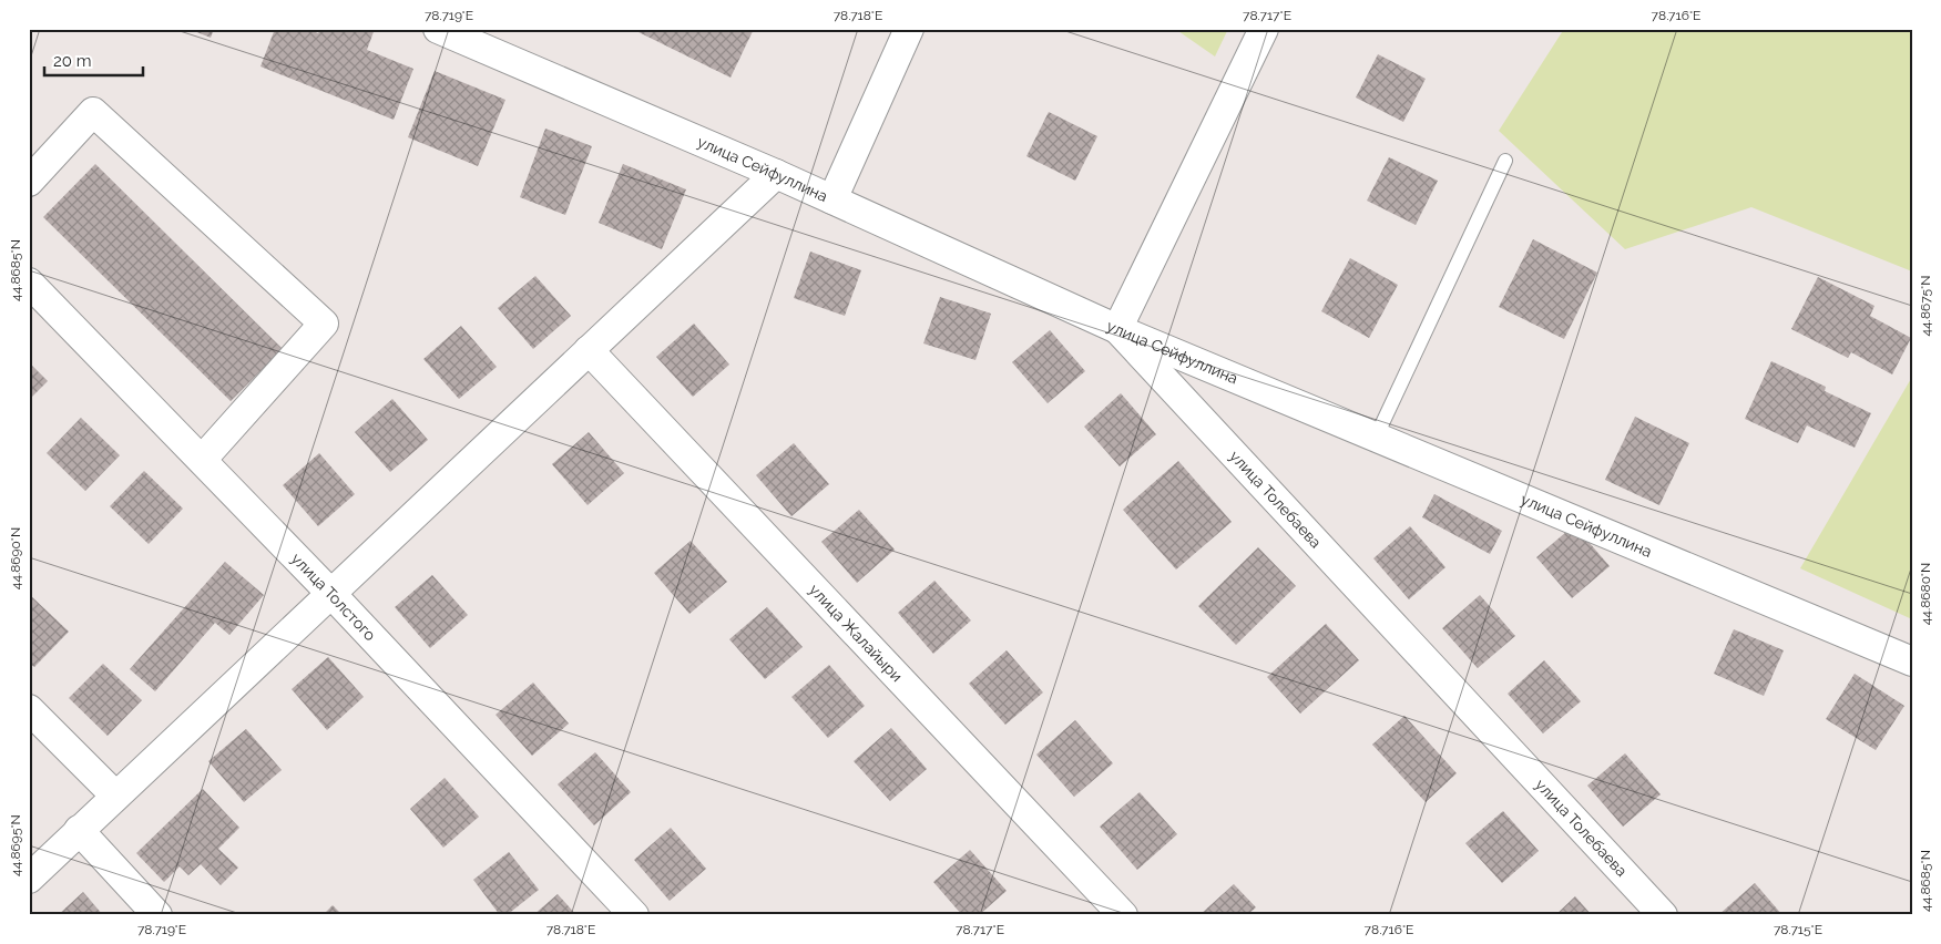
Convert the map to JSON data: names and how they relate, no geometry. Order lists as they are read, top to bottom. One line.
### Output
{"streets":{"street":["улица Сейфуллина","улица Толебаева","улица Толстого","улица Жалайыри"]},"crossings":[["улица Сейфуллина","улица Толебаева"]],"scale_bar":"20 m","coordinates":["78.719°E","78.718°E","78.717°E","78.716°E","44.8685°N","44.8675°N","44.8690°N","44.8680°N","44.8695°N","78.715°E"]}
